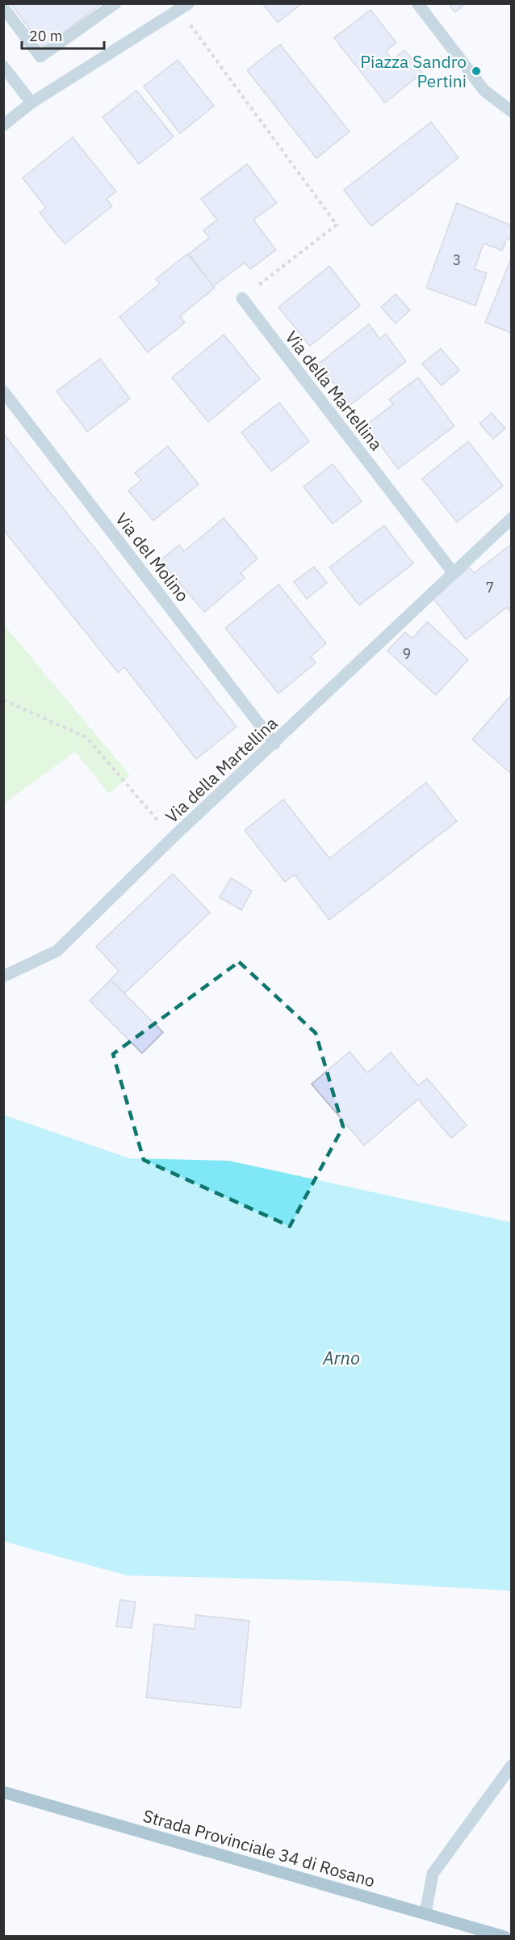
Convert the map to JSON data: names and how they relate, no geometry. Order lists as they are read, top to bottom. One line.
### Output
{"streets":{"main road":["Strada Provinciale 34 di Rosano"],"street":["Via della Martellina","Via del Molino"]},"crossings":[["Via della Martellina","Via del Molino"]],"water":["Arno"],"places":["Piazza Sandro Pertini"],"house_numbers":["3","7","9"],"scale_bar":"20 m"}
